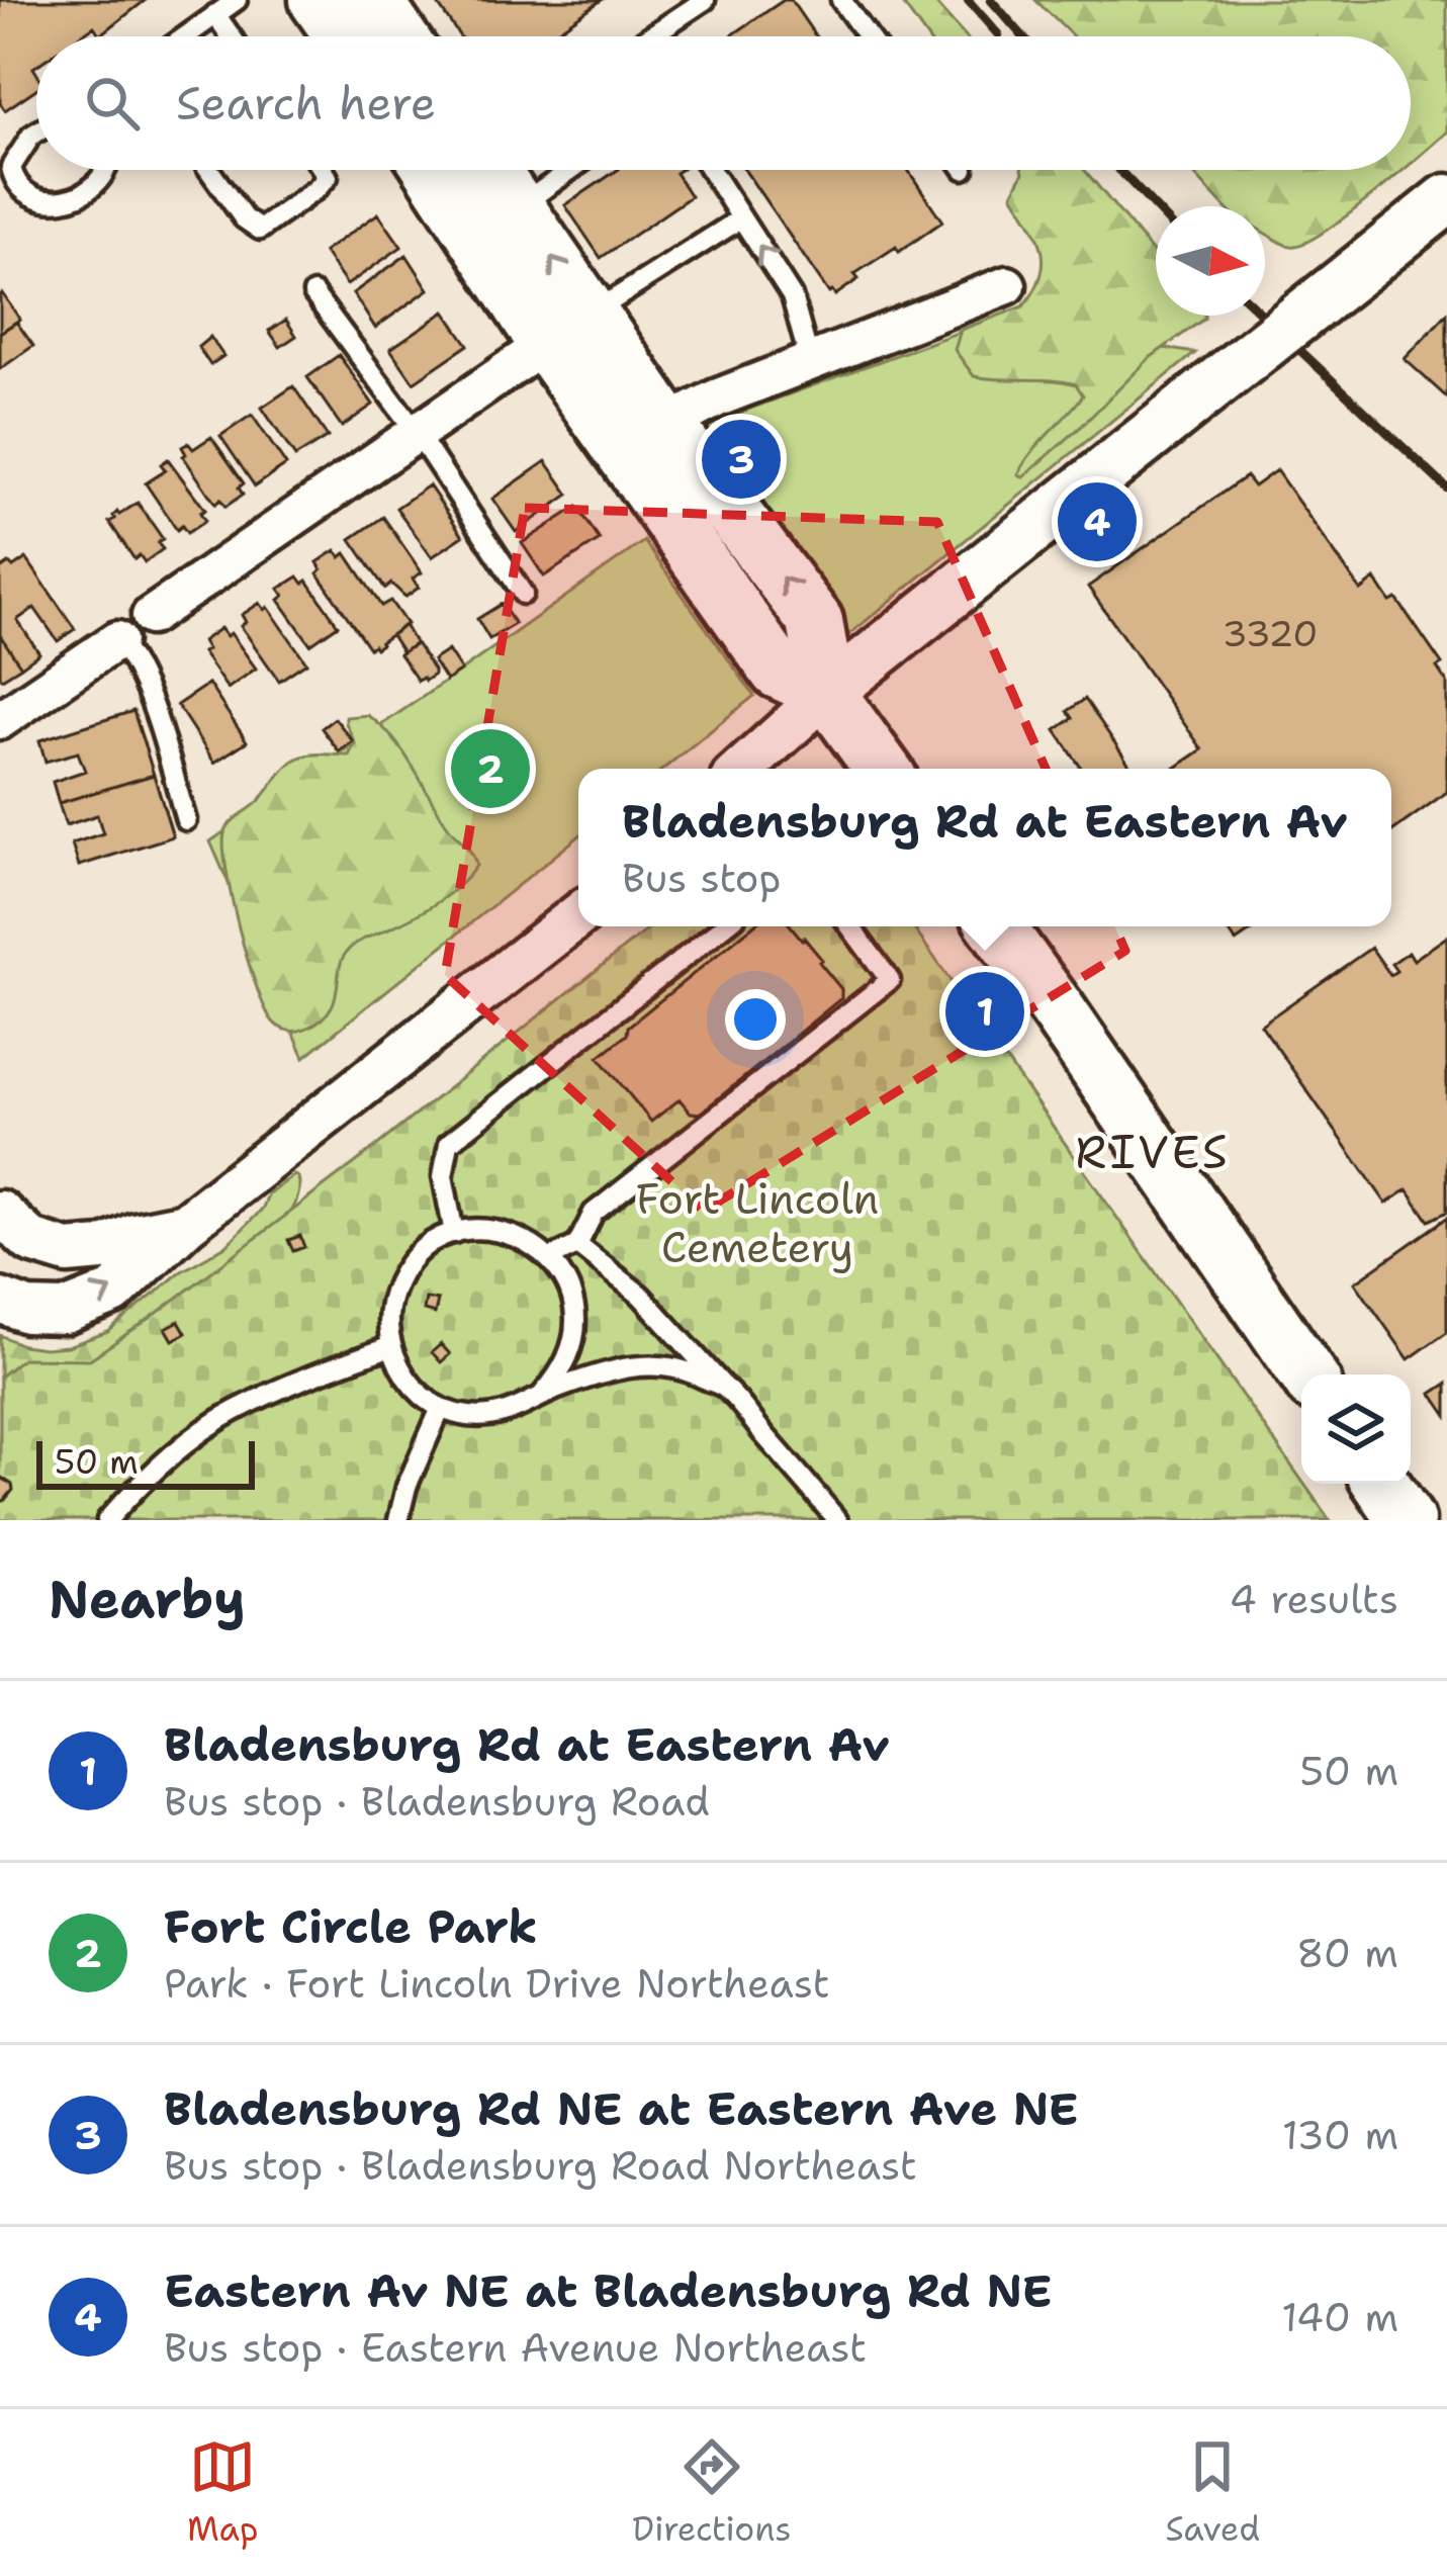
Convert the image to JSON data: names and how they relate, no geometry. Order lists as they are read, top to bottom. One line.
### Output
{"districts":["RIVES"],"parks":["Fort Lincoln Cemetery"],"house_numbers":["3320"],"scale_bar":"50 m","north":"right","page":{"search":"Search here","pins":["3","4","2","1"],"popup":["Bladensburg Rd at Eastern Av","Bus stop"],"scale":"50 m","heading":["Nearby","4 results"],"list":[{"mark":"1","name":"Bladensburg Rd at Eastern Av","note":"Bus stop · Bladensburg Road","value":"50 m"},{"mark":"2","name":"Fort Circle Park","note":"Park · Fort Lincoln Drive Northeast","value":"80 m"},{"mark":"3","name":"Bladensburg Rd NE at Eastern Ave NE","note":"Bus stop · Bladensburg Road Northeast","value":"130 m"},{"mark":"4","name":"Eastern Av NE at Bladensburg Rd NE","note":"Bus stop · Eastern Avenue Northeast","value":"140 m"}],"nav":["Map","Directions","Saved"]}}
